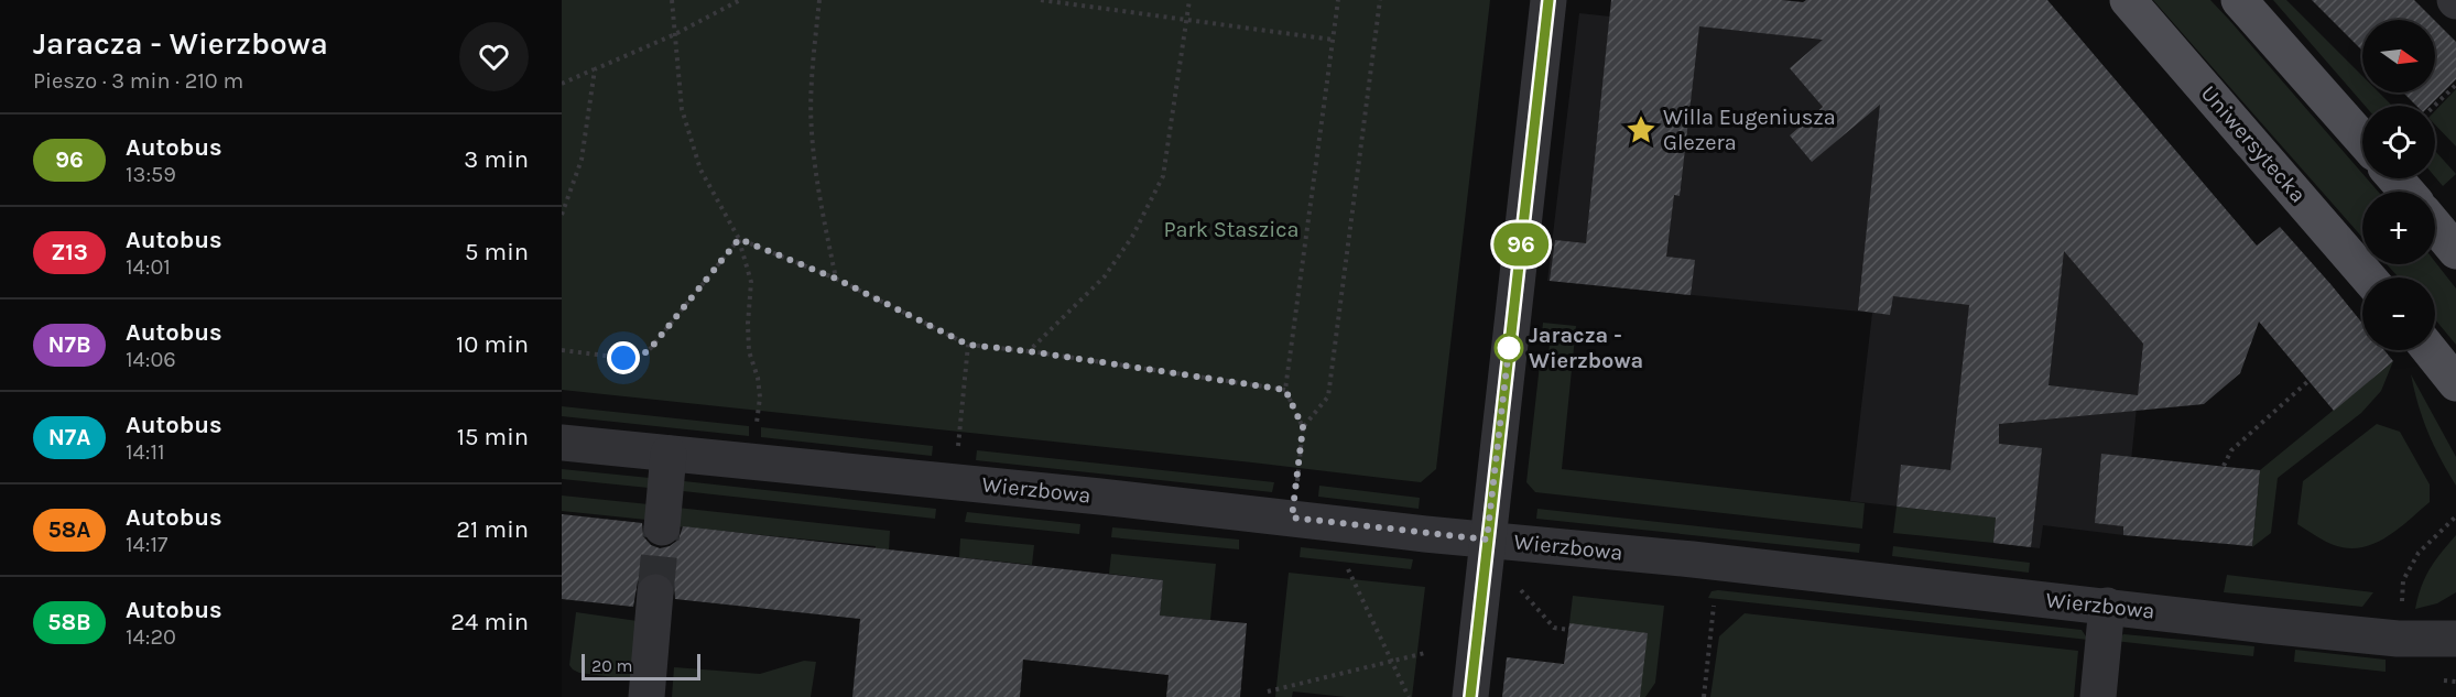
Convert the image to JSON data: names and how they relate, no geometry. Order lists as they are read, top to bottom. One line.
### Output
{"streets":{"main road":["Uniwersytecka"],"street":["Wierzbowa"]},"parks":["Park Staszica"],"places":{"place":["Willa Eugeniusza Glezera"],"other":["Jaracza - Wierzbowa"]},"lines":["bus line 96"],"scale_bar":"20 m","north":"right","page":{"heading":["Jaracza - Wierzbowa","Pieszo · 3 min · 210 m"],"on_map":"96","map_buttons":["+","−"],"list":[{"mark":"96","name":"Autobus","note":"13:59","value":"3 min"},{"mark":"Z13","name":"Autobus","note":"14:01","value":"5 min"},{"mark":"N7B","name":"Autobus","note":"14:06","value":"10 min"},{"mark":"N7A","name":"Autobus","note":"14:11","value":"15 min"},{"mark":"58A","name":"Autobus","note":"14:17","value":"21 min"},{"mark":"58B","name":"Autobus","note":"14:20","value":"24 min"}],"scale":"20 m"}}
